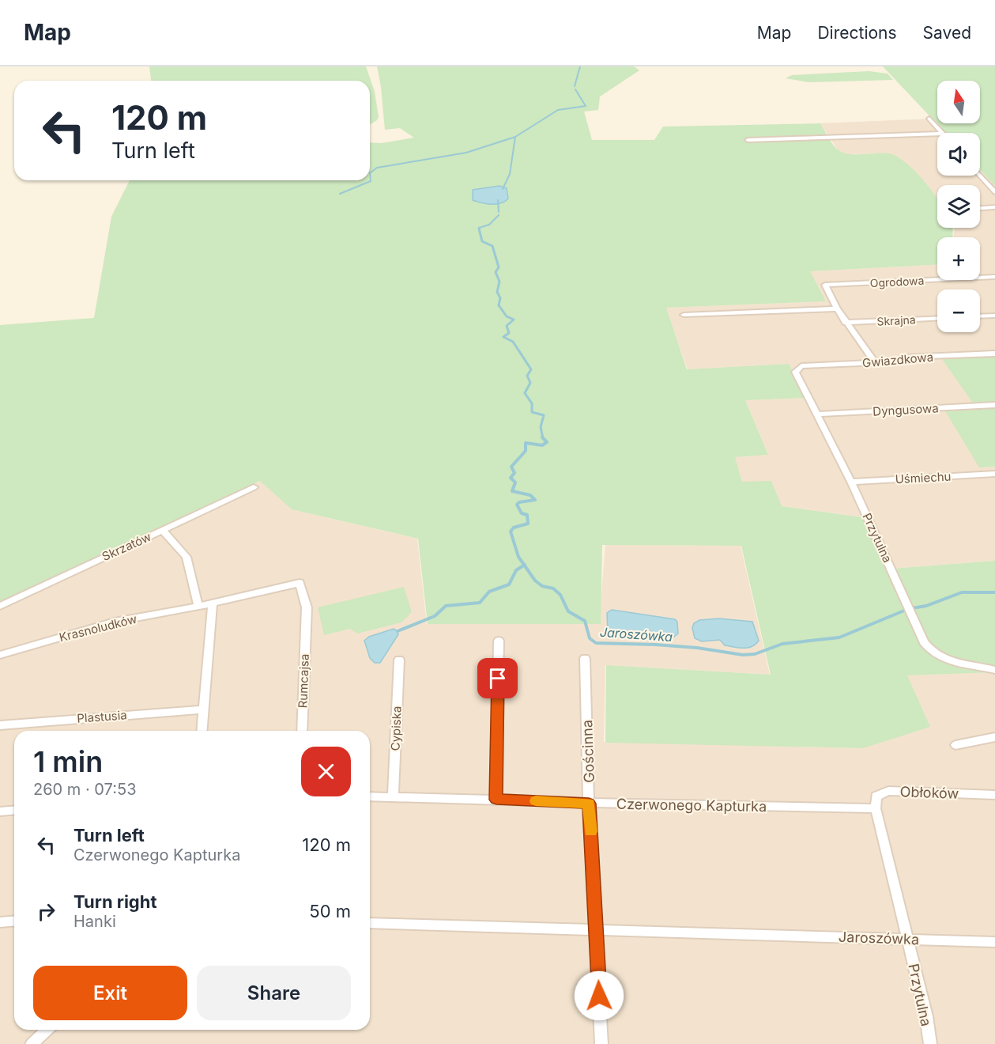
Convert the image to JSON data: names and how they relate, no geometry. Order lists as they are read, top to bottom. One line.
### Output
{"streets":{"street":["Ogrodowa","Skrajna","Gwiazdkowa","Dyngusowa","Uśmiechu","Przytulna","Skrzatów","Krasnoludków","Rumcajsa","Plastusia","Cypiska","Gościnna","Obłoków","Czerwonego Kapturka","Jaroszówka"]},"crossings":[["Ogrodowa","Skrajna"],["Ogrodowa","Gwiazdkowa"],["Gwiazdkowa","Przytulna"],["Dyngusowa","Przytulna"],["Uśmiechu","Przytulna"],["Przytulna","Obłoków"],["Przytulna","Czerwonego Kapturka"],["Przytulna","Jaroszówka"],["Krasnoludków","Rumcajsa"],["Cypiska","Czerwonego Kapturka"],["Gościnna","Czerwonego Kapturka"],["Gościnna","Jaroszówka"],["Obłoków","Czerwonego Kapturka"]],"water":["Jaroszówka"],"north":"top","page":{"header":"Map","nav":["Map","Directions","Saved"],"map_buttons":["+","−"],"turn":["120 m","Turn left"],"heading":["1 min","260 m · 07:53"],"list":[{"name":"Turn left","note":"Czerwonego Kapturka","value":"120 m"},{"name":"Turn right","note":"Hanki","value":"50 m"}],"buttons":["Exit","Share"]}}
